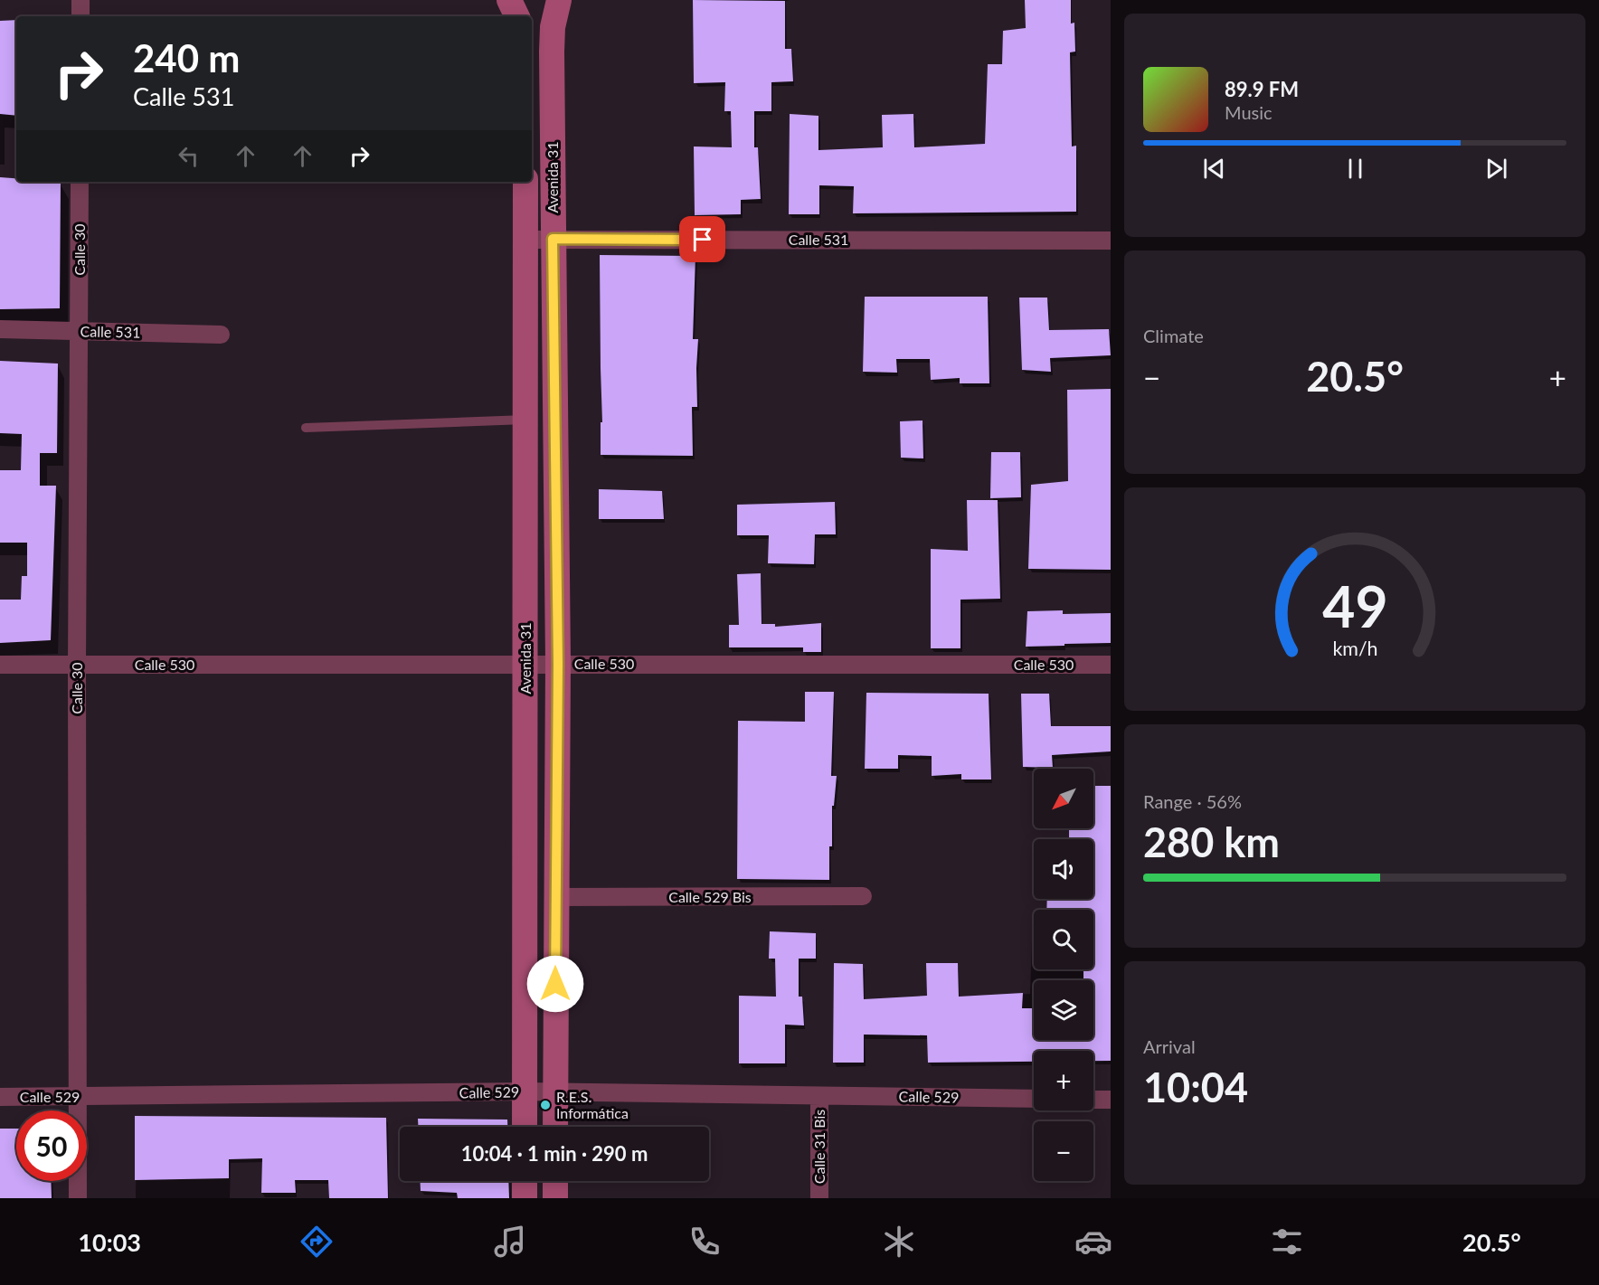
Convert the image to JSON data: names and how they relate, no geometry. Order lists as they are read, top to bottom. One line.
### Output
{"streets":{"main road":["Avenida 31"],"street":["Calle 531","Calle 30","Calle 530","Calle 529 Bis","Calle 529","Calle 31 Bis"]},"crossings":[["Avenida 31","Calle 531"],["Avenida 31","Calle 530"],["Avenida 31","Calle 529 Bis"],["Avenida 31","Calle 529"],["Calle 531","Calle 30"],["Calle 30","Calle 530"],["Calle 30","Calle 529"],["Calle 529","Calle 31 Bis"]],"places":["R.E.S. Informática"],"north":"bottom left","page":{"turn":["240 m","Calle 531"],"song":["89.9 FM","Music"],"tile":["Climate",["Range · 56%","280 km"],["Arrival","10:04"]],"heat":["−","20.5°","+"],"map_buttons":["+","−"],"limit":"50","trip":"10:04 · 1 min · 290 m","tabs":["10:03","20.5°"],"gauge":["49","km/h"]}}
